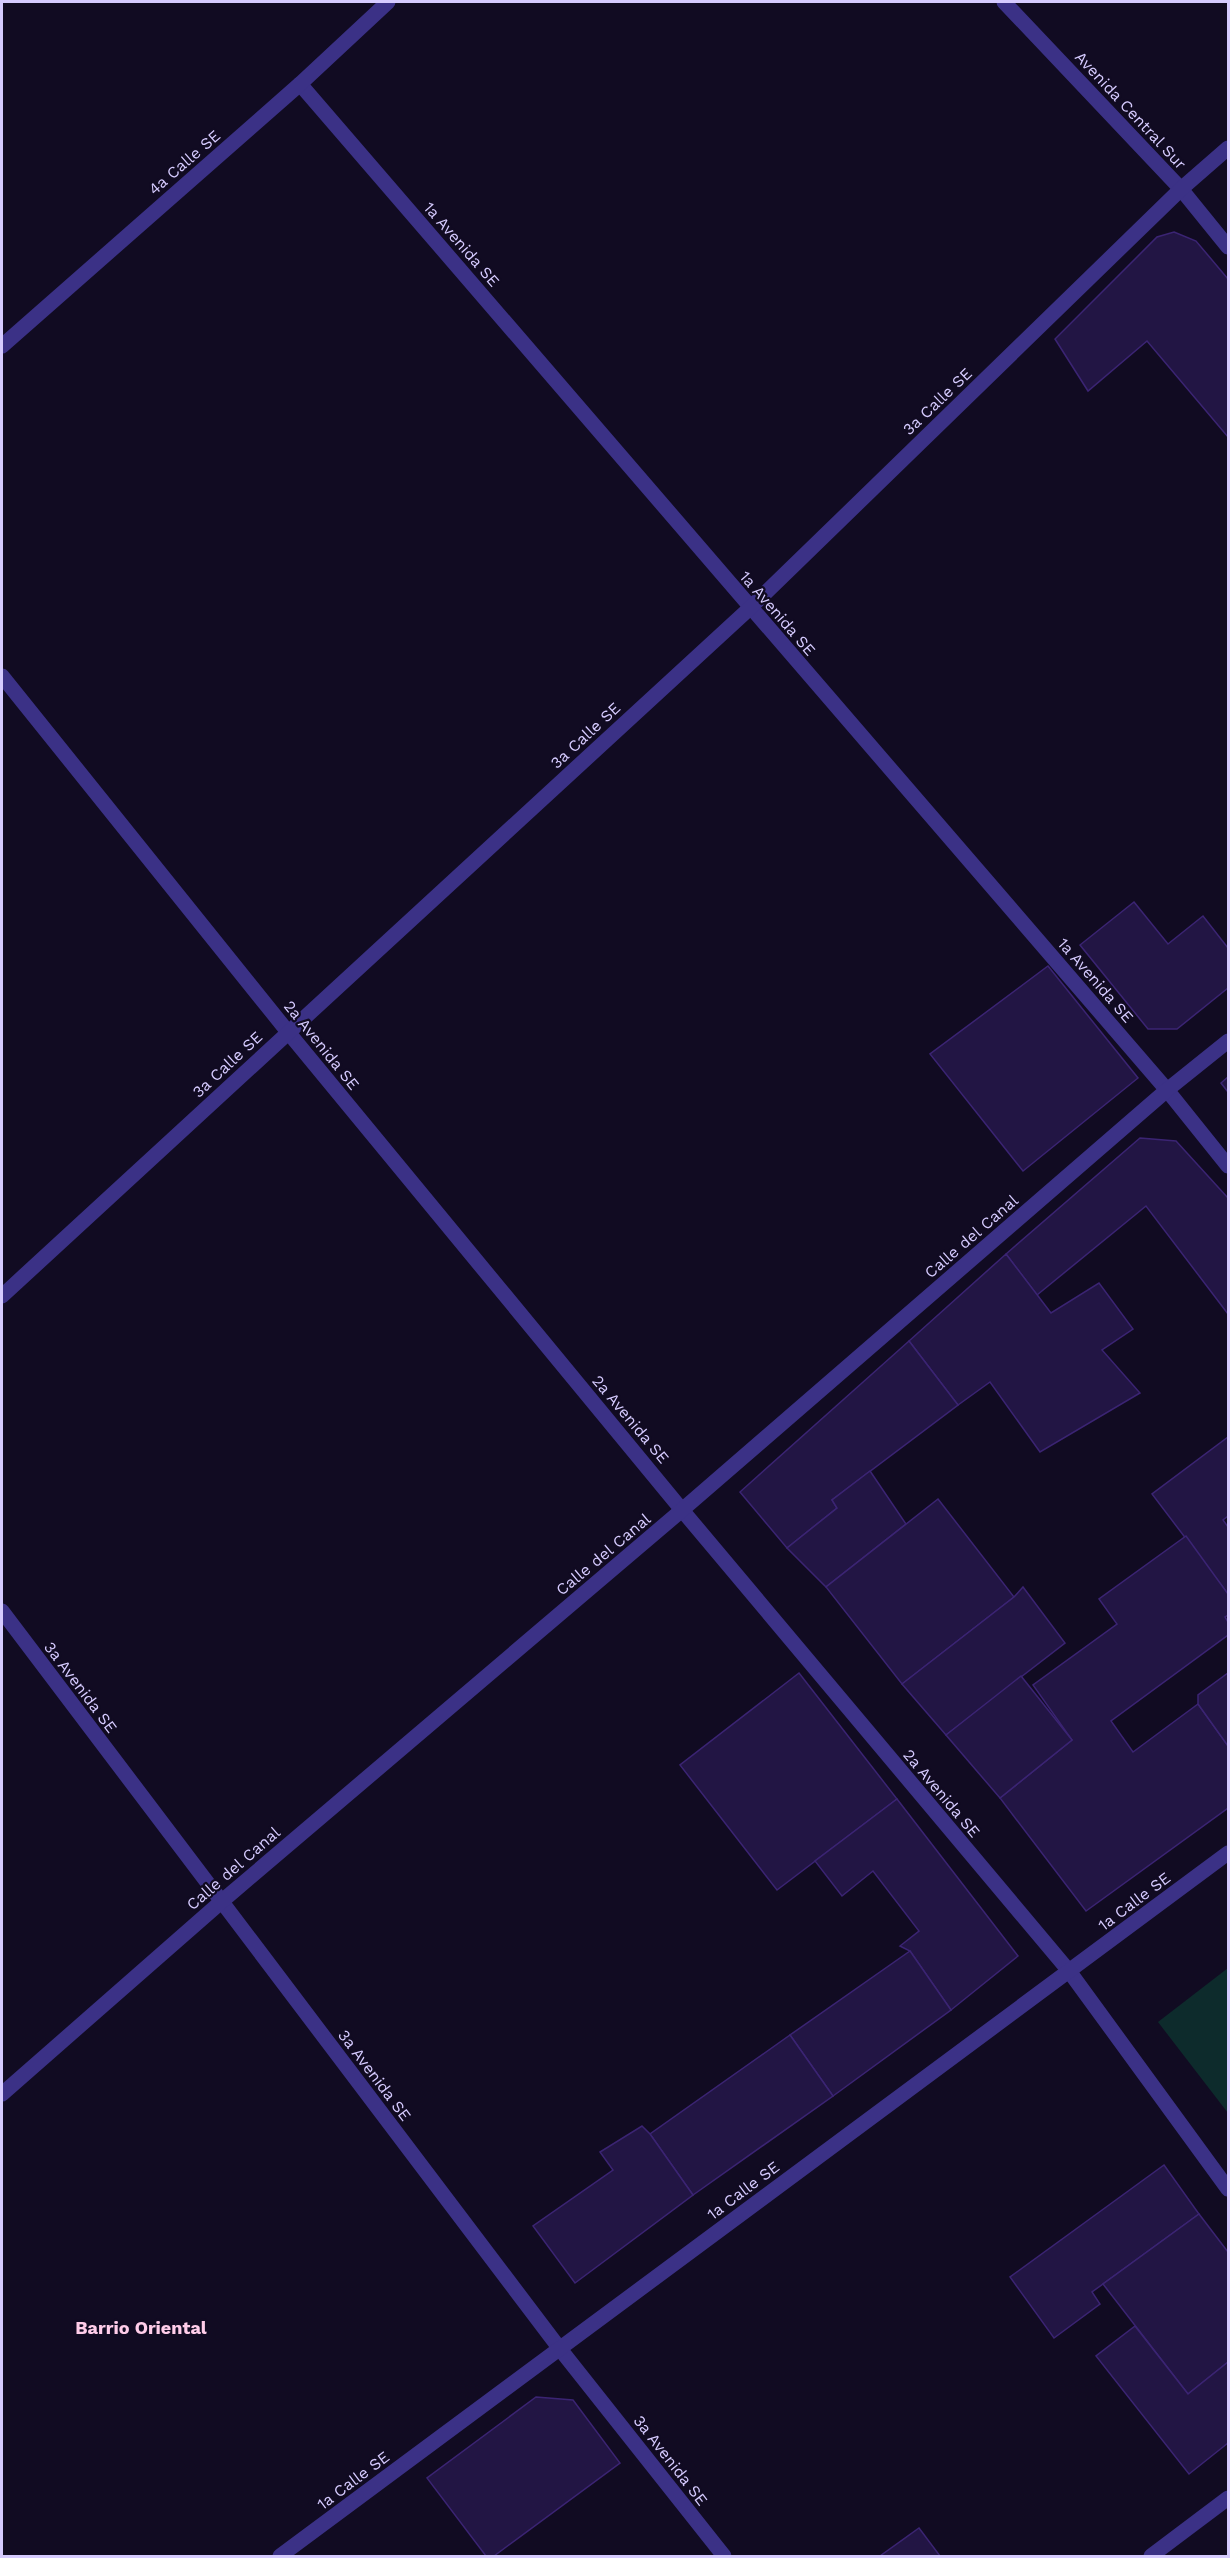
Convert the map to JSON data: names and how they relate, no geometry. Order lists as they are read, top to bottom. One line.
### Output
{"streets":{"street":["Avenida Central Sur","4a Calle SE","1a Avenida SE","3a Calle SE","2a Avenida SE","Calle del Canal","3a Avenida SE","1a Calle SE"]},"crossings":[["Avenida Central Sur","3a Calle SE"],["4a Calle SE","1a Avenida SE"],["1a Avenida SE","3a Calle SE"],["1a Avenida SE","Calle del Canal"],["3a Calle SE","2a Avenida SE"],["2a Avenida SE","Calle del Canal"],["2a Avenida SE","1a Calle SE"],["Calle del Canal","3a Avenida SE"],["3a Avenida SE","1a Calle SE"]],"districts":["Barrio Oriental"]}
